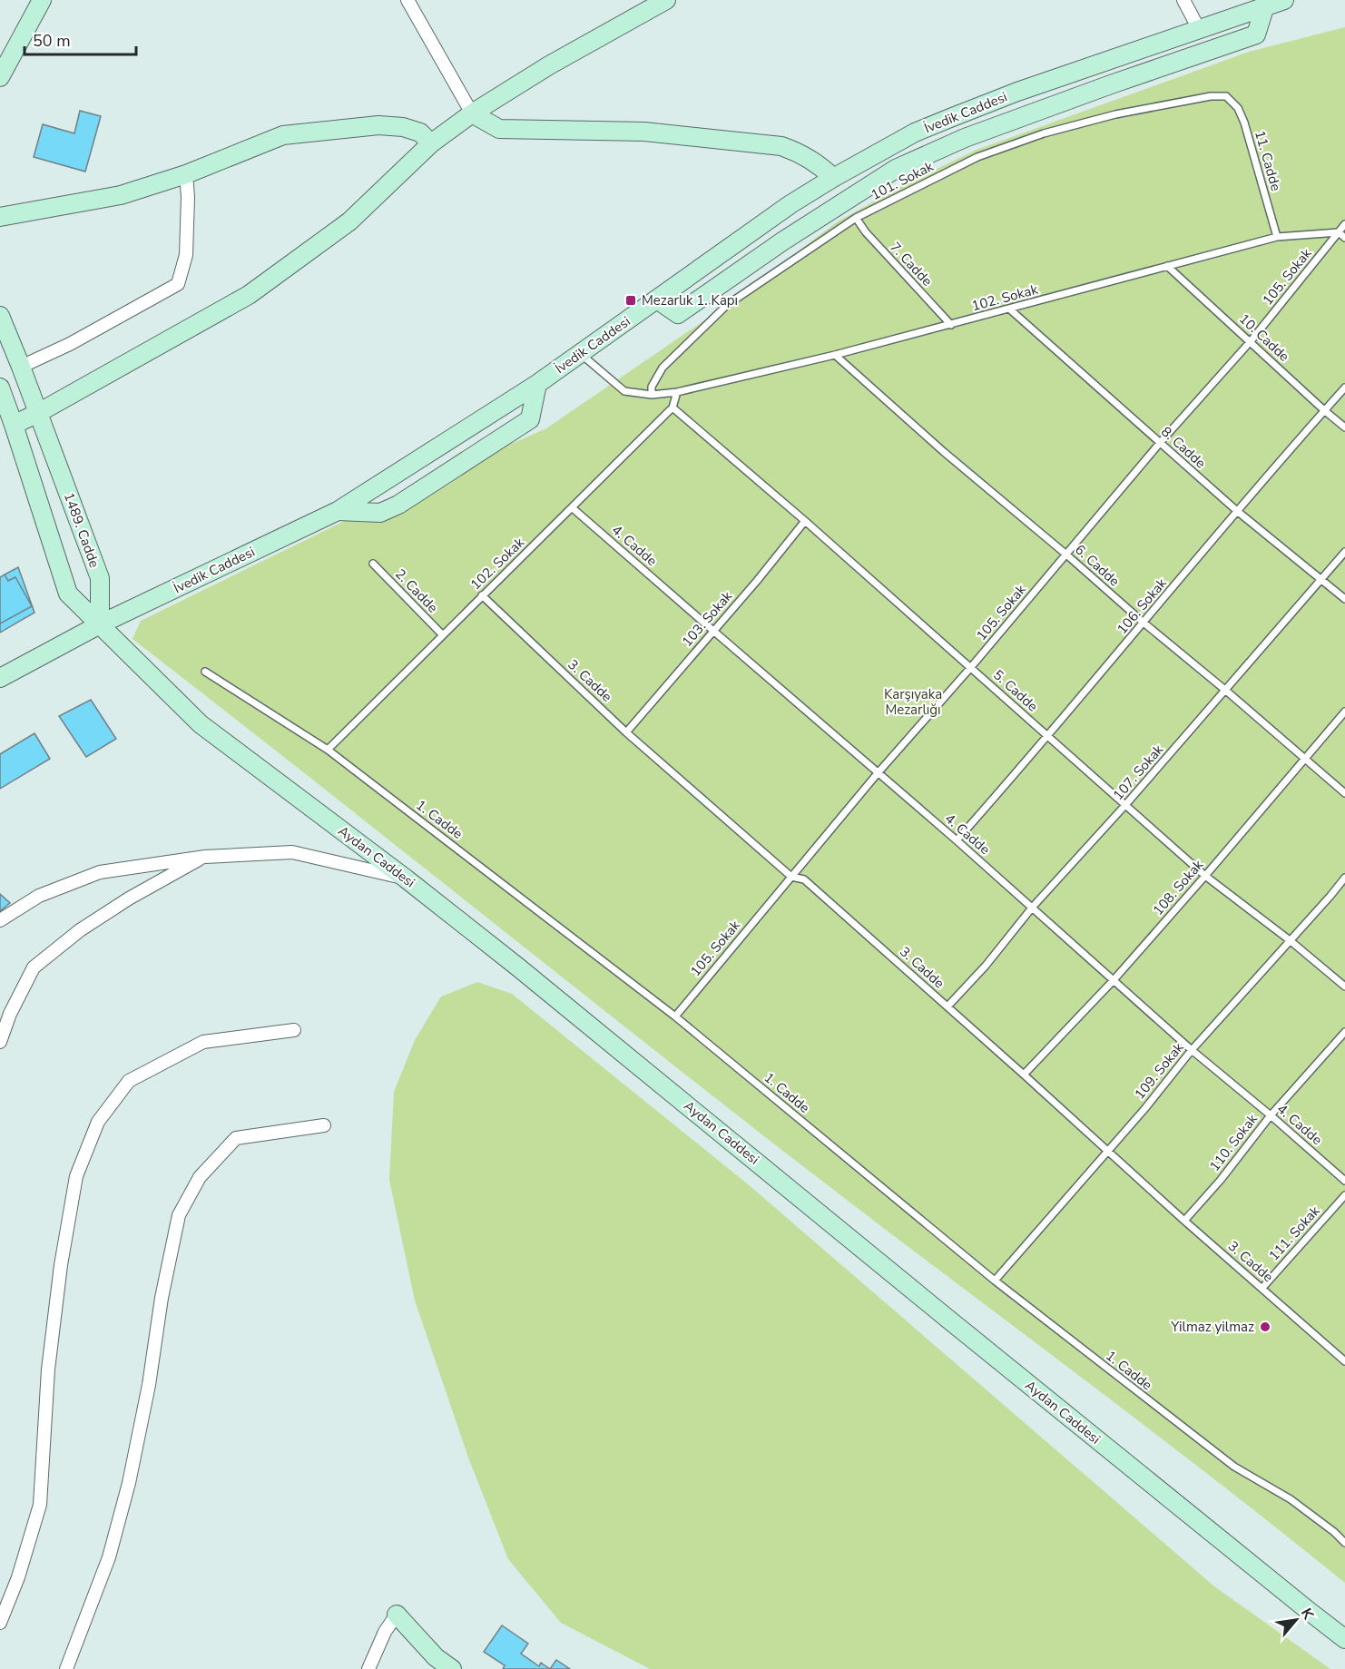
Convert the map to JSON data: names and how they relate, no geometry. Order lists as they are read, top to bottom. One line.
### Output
{"streets":{"street":["İvedik Caddesi","1489. Cadde","Aydan Caddesi"],"lane":["11. Cadde","101. Sokak","7. Cadde","105. Sokak","102. Sokak","10. Cadde","8. Cadde","4. Cadde","6. Cadde","2. Cadde","106. Sokak","103. Sokak","3. Cadde","5. Cadde","107. Sokak","1. Cadde","108. Sokak","109. Sokak","110. Sokak","111. Sokak"]},"crossings":[["İvedik Caddesi","102. Sokak"],["İvedik Caddesi","1489. Cadde"],["İvedik Caddesi","Aydan Caddesi"],["11. Cadde","101. Sokak"],["11. Cadde","102. Sokak"],["101. Sokak","7. Cadde"],["101. Sokak","102. Sokak"],["7. Cadde","102. Sokak"],["105. Sokak","102. Sokak"],["105. Sokak","10. Cadde"],["105. Sokak","8. Cadde"],["105. Sokak","4. Cadde"],["105. Sokak","6. Cadde"],["105. Sokak","3. Cadde"],["105. Sokak","5. Cadde"],["105. Sokak","1. Cadde"],["102. Sokak","10. Cadde"],["102. Sokak","8. Cadde"],["102. Sokak","4. Cadde"],["102. Sokak","6. Cadde"],["102. Sokak","2. Cadde"],["102. Sokak","3. Cadde"],["102. Sokak","5. Cadde"],["102. Sokak","1. Cadde"],["10. Cadde","106. Sokak"],["8. Cadde","106. Sokak"],["8. Cadde","107. Sokak"],["1489. Cadde","Aydan Caddesi"],["4. Cadde","106. Sokak"],["4. Cadde","103. Sokak"],["4. Cadde","107. Sokak"],["4. Cadde","108. Sokak"],["4. Cadde","109. Sokak"],["4. Cadde","110. Sokak"],["6. Cadde","106. Sokak"],["6. Cadde","107. Sokak"],["6. Cadde","108. Sokak"],["106. Sokak","5. Cadde"],["103. Sokak","3. Cadde"],["103. Sokak","5. Cadde"],["3. Cadde","107. Sokak"],["3. Cadde","108. Sokak"],["3. Cadde","109. Sokak"],["3. Cadde","110. Sokak"],["3. Cadde","111. Sokak"],["5. Cadde","107. Sokak"],["5. Cadde","108. Sokak"],["5. Cadde","109. Sokak"],["1. Cadde","109. Sokak"]],"parks":["Karşıyaka Mezarlığı"],"places":{"transit":["Mezarlık 1. Kapı"],"other":["Yilmaz yilmaz"]},"scale_bar":"50 m","north":"top right"}
